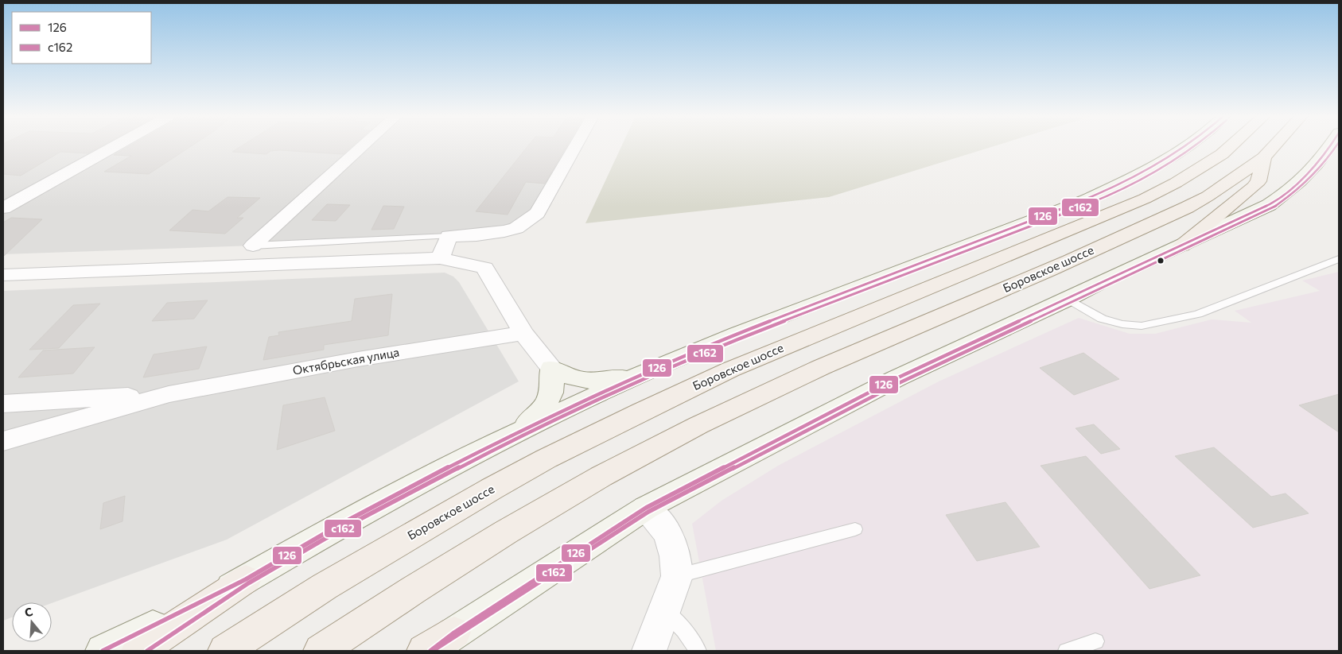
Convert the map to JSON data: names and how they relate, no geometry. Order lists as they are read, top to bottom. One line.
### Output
{"streets":{"main road":["Боровское шоссе"],"street":["Октябрьская улица"]},"lines":["transit line 126","transit line с162"],"legend":["126","с162"],"north":"top"}
